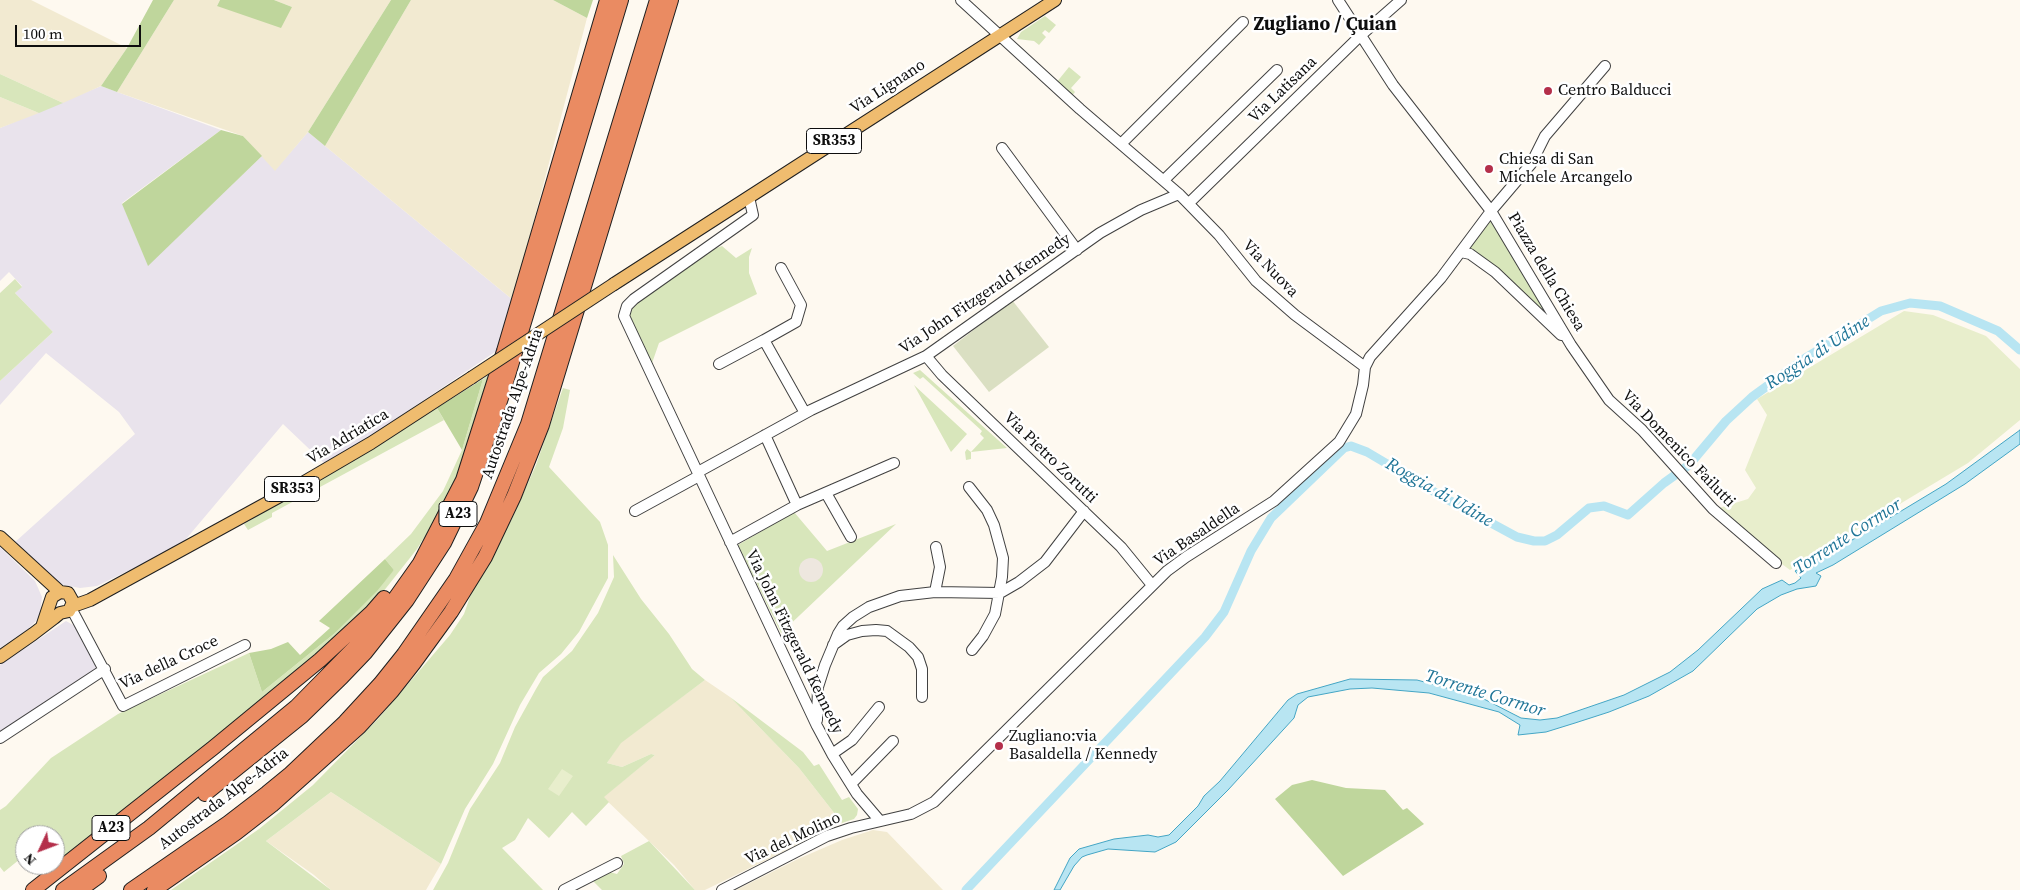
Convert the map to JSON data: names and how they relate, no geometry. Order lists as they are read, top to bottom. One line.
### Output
{"streets":{"highway":["Autostrada Alpe-Adria","A23"],"main road":["Via Lignano","SR353","Via Adriatica","Via della Croce"],"street":["Via Latisana","Via Nuova","Piazza della Chiesa","Via John Fitzgerald Kennedy","Via Domenico Failutti","Via Pietro Zorutti","Via Basaldella","Via del Molino"]},"crossings":[["Via Lignano","Via Nuova"],["Via Lignano","Via John Fitzgerald Kennedy"],["Via Lignano","Via Adriatica"],["Via Latisana","Via Nuova"],["Via Nuova","Via John Fitzgerald Kennedy"],["Via Nuova","Via Basaldella"],["Piazza della Chiesa","Via Domenico Failutti"],["Piazza della Chiesa","Via Basaldella"],["Via John Fitzgerald Kennedy","Via Pietro Zorutti"],["Via John Fitzgerald Kennedy","Via Basaldella"],["Via John Fitzgerald Kennedy","Via del Molino"],["Via Adriatica","Via della Croce"],["Via Pietro Zorutti","Via Basaldella"],["Via Basaldella","Via del Molino"]],"districts":["Zugliano / Çuian"],"water":["Roggia di Udine","Torrente Cormor"],"places":["Centro Balducci","Chiesa di San Michele Arcangelo","Zugliano:via Basaldella / Kennedy"],"scale_bar":"100 m","north":"bottom left"}
